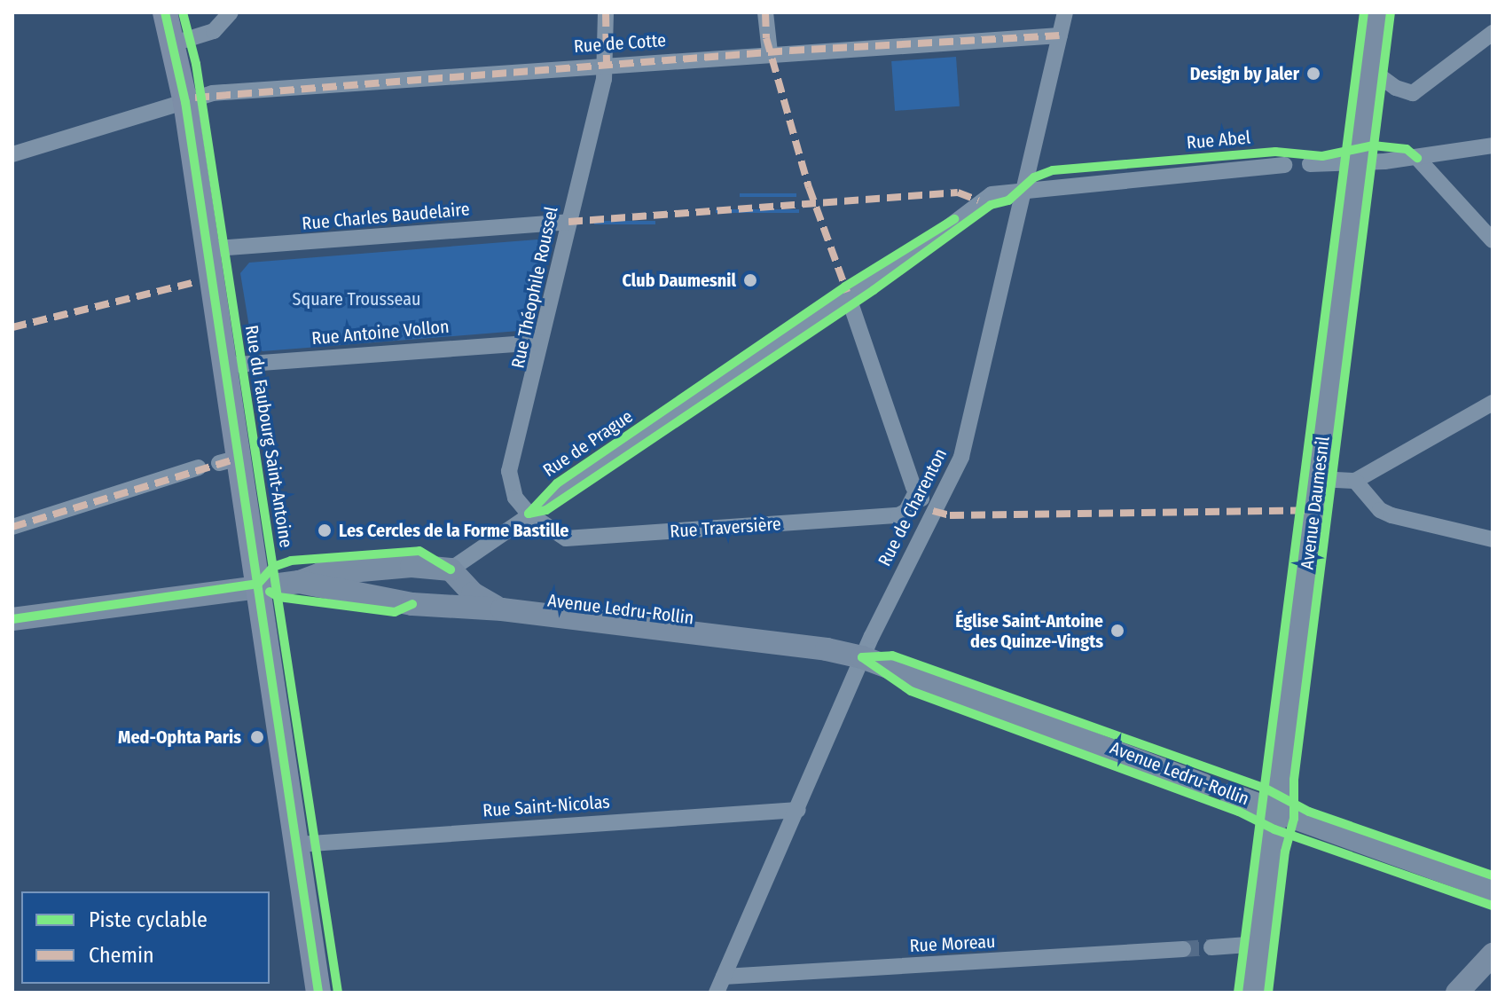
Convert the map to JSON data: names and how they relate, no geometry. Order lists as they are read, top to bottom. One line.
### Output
{"streets":{"main road":["Rue du Faubourg Saint-Antoine","Avenue Daumesnil","Avenue Ledru-Rollin"],"street":["Rue de Cotte","Rue Abel","Rue Charles Baudelaire","Rue Théophile Roussel","Rue Antoine Vollon","Rue de Prague","Rue de Charenton","Rue Traversière","Rue Saint-Nicolas","Rue Moreau"]},"crossings":[["Rue de Cotte","Rue Théophile Roussel"],["Rue de Cotte","Rue du Faubourg Saint-Antoine"],["Rue de Cotte","Rue de Charenton"],["Rue Abel","Rue de Prague"],["Rue Abel","Rue de Charenton"],["Rue Charles Baudelaire","Rue Théophile Roussel"],["Rue Charles Baudelaire","Rue du Faubourg Saint-Antoine"],["Rue Théophile Roussel","Rue Antoine Vollon"],["Rue Théophile Roussel","Rue de Prague"],["Rue Théophile Roussel","Rue Traversière"],["Rue Antoine Vollon","Rue du Faubourg Saint-Antoine"],["Rue du Faubourg Saint-Antoine","Avenue Ledru-Rollin"],["Rue du Faubourg Saint-Antoine","Rue Saint-Nicolas"],["Rue de Prague","Rue de Charenton"],["Rue de Prague","Rue Traversière"],["Rue de Prague","Avenue Ledru-Rollin"],["Avenue Daumesnil","Avenue Ledru-Rollin"],["Rue de Charenton","Avenue Ledru-Rollin"],["Rue de Charenton","Rue Saint-Nicolas"],["Rue de Charenton","Rue Moreau"]],"parks":["Square Trousseau"],"places":["Design by Jaler","Club Daumesnil","Les Cercles de la Forme Bastille","Église Saint-Antoine des Quinze-Vingts","Med-Ophta Paris"],"legend":["Piste cyclable","Chemin"]}
